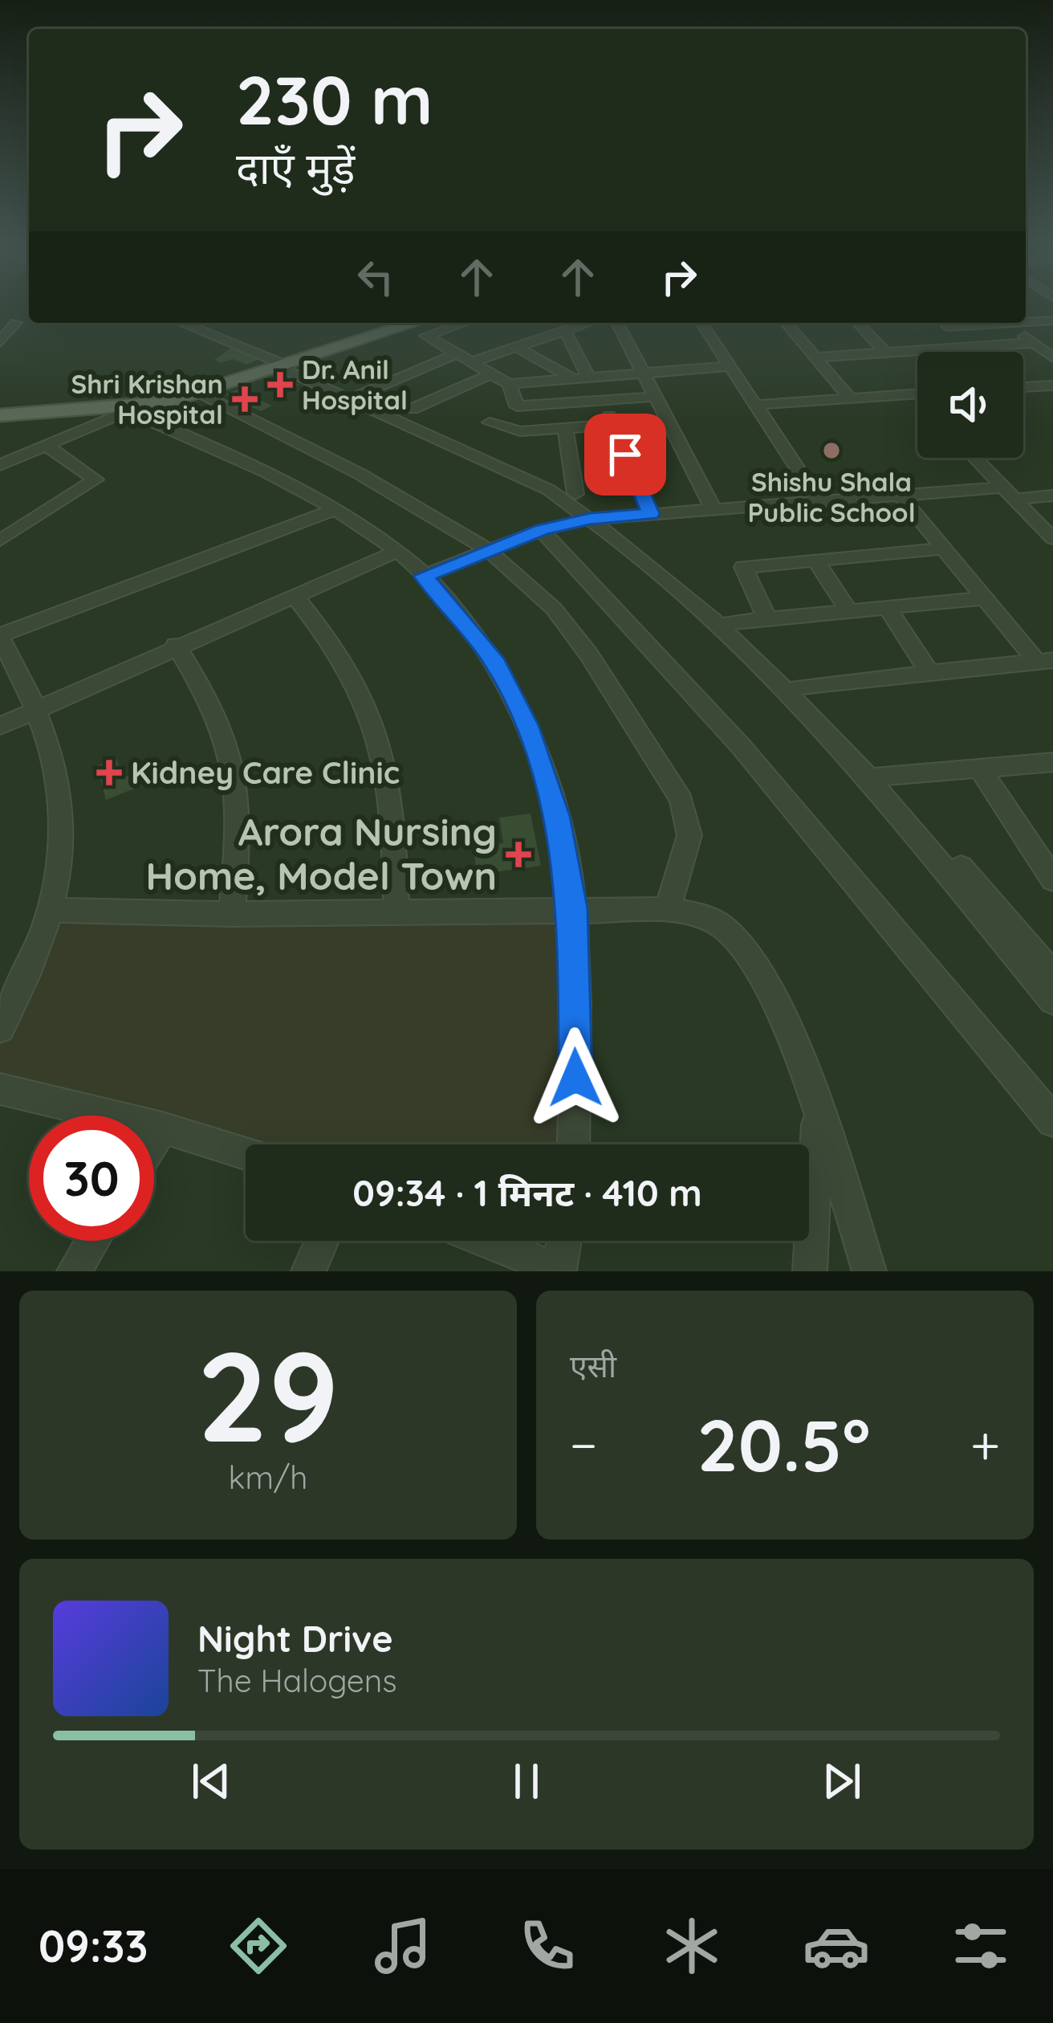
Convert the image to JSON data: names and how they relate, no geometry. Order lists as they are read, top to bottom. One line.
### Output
{"places":{"health":["Dr. Anil Hospital","Shri Krishan Hospital","Kidney Care Clinic","Arora Nursing Home, Model Town"],"other":["Shishu Shala Public School"]},"page":{"turn":["230 m","दाएँ मुड़ें"],"limit":"30","trip":"09:34 · 1 मिनट · 410 m","tile":[["29","km/h"],"एसी"],"heat":["−","20.5°","+"],"song":["Night Drive","The Halogens"],"tabs":"09:33"}}
